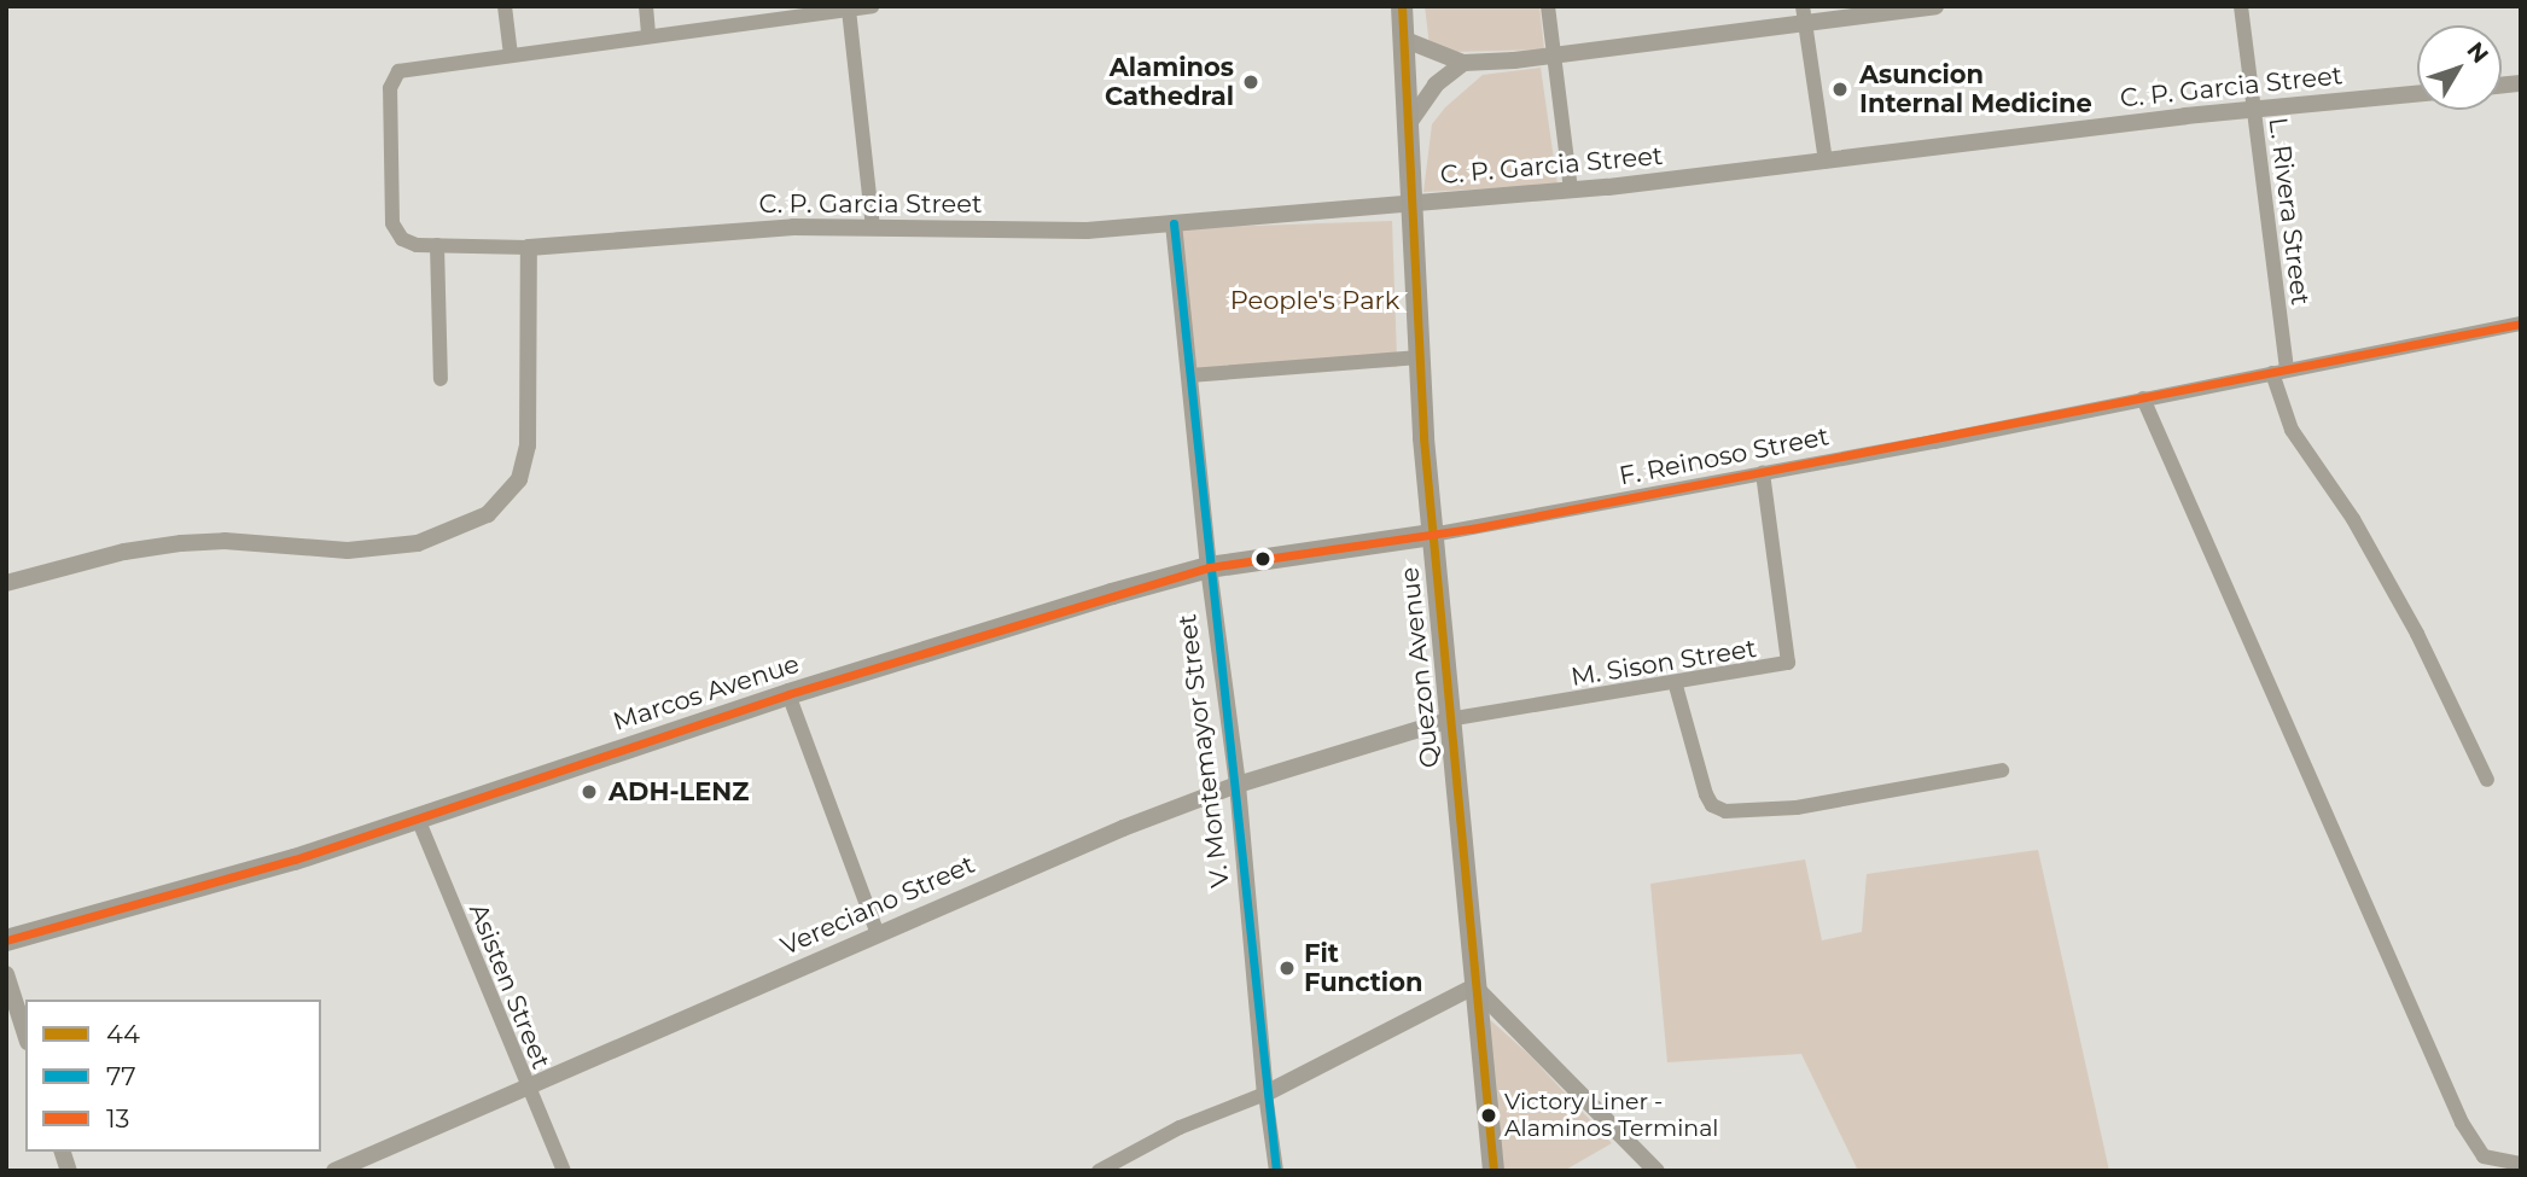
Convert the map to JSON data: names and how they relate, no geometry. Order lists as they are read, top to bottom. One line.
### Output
{"streets":{"main road":["Quezon Avenue","Marcos Avenue"],"street":["C. P. Garcia Street","L. Rivera Street","F. Reinoso Street","M. Sison Street","V. Montemayor Street","Vereciano Street","Asisten Street"]},"crossings":[["C. P. Garcia Street","L. Rivera Street"],["C. P. Garcia Street","Quezon Avenue"],["C. P. Garcia Street","V. Montemayor Street"],["L. Rivera Street","F. Reinoso Street"],["F. Reinoso Street","M. Sison Street"],["F. Reinoso Street","Quezon Avenue"],["F. Reinoso Street","Marcos Avenue"],["M. Sison Street","Quezon Avenue"],["M. Sison Street","Vereciano Street"],["Quezon Avenue","Marcos Avenue"],["Quezon Avenue","Vereciano Street"],["Marcos Avenue","V. Montemayor Street"],["Marcos Avenue","Asisten Street"],["V. Montemayor Street","Vereciano Street"],["Vereciano Street","Asisten Street"]],"parks":["People's Park"],"places":["Alaminos Cathedral","Asuncion Internal Medicine","ADH-LENZ","Fit Function","Victory Liner - Alaminos Terminal"],"lines":["transit line 44","transit line 77","transit line 13"],"legend":["44","77","13"],"north":"top right"}
